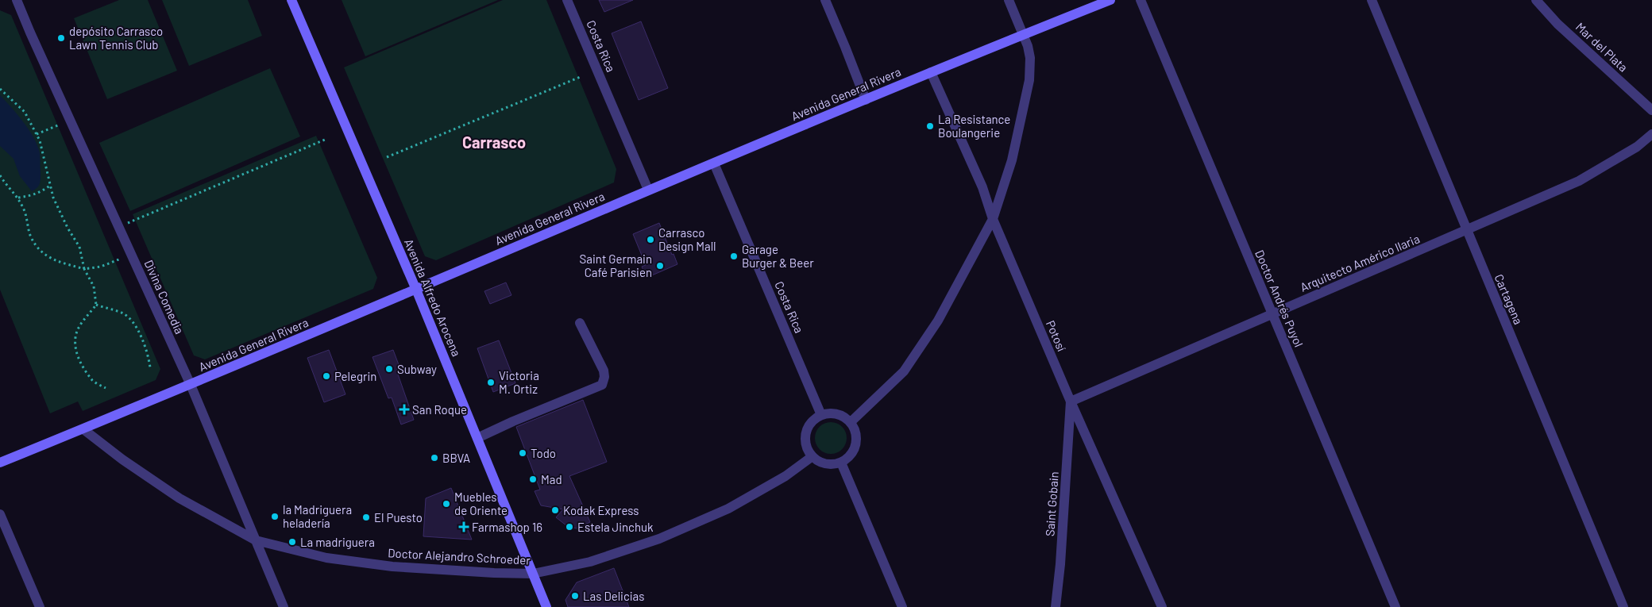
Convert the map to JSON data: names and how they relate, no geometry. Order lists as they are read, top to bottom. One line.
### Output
{"streets":{"main road":["Avenida General Rivera","Avenida Alfredo Arocena"],"street":["Costa Rica","Mar del Plata","Arquitecto Américo Ilaria","Divina Comedia","Doctor Andrés Puyol","Cartagena","Potosí","Saint Gobain","Doctor Alejandro Schroeder"]},"crossings":[["Costa Rica","Avenida General Rivera"],["Costa Rica","Doctor Alejandro Schroeder"],["Avenida General Rivera","Divina Comedia"],["Avenida General Rivera","Avenida Alfredo Arocena"],["Avenida General Rivera","Potosí"],["Avenida General Rivera","Doctor Alejandro Schroeder"],["Arquitecto Américo Ilaria","Doctor Andrés Puyol"],["Arquitecto Américo Ilaria","Cartagena"],["Arquitecto Américo Ilaria","Potosí"],["Arquitecto Américo Ilaria","Saint Gobain"],["Divina Comedia","Doctor Alejandro Schroeder"],["Avenida Alfredo Arocena","Doctor Alejandro Schroeder"],["Potosí","Saint Gobain"]],"districts":["Carrasco"],"places":{"other":["depósito Carrasco Lawn Tennis Club","La Resistance Boulangerie","Carrasco Design Mall","Garage Burger & Beer","Saint Germain Café Parisien","Subway","Pelegrin","Victoria M. Ortiz","Todo","BBVA","Mad","Muebles de Oriente","Kodak Express","la Madriguera heladería","El Puesto","Estela Jinchuk","La madriguera","Las Delicias"],"health":["San Roque","Farmashop 16"]}}
